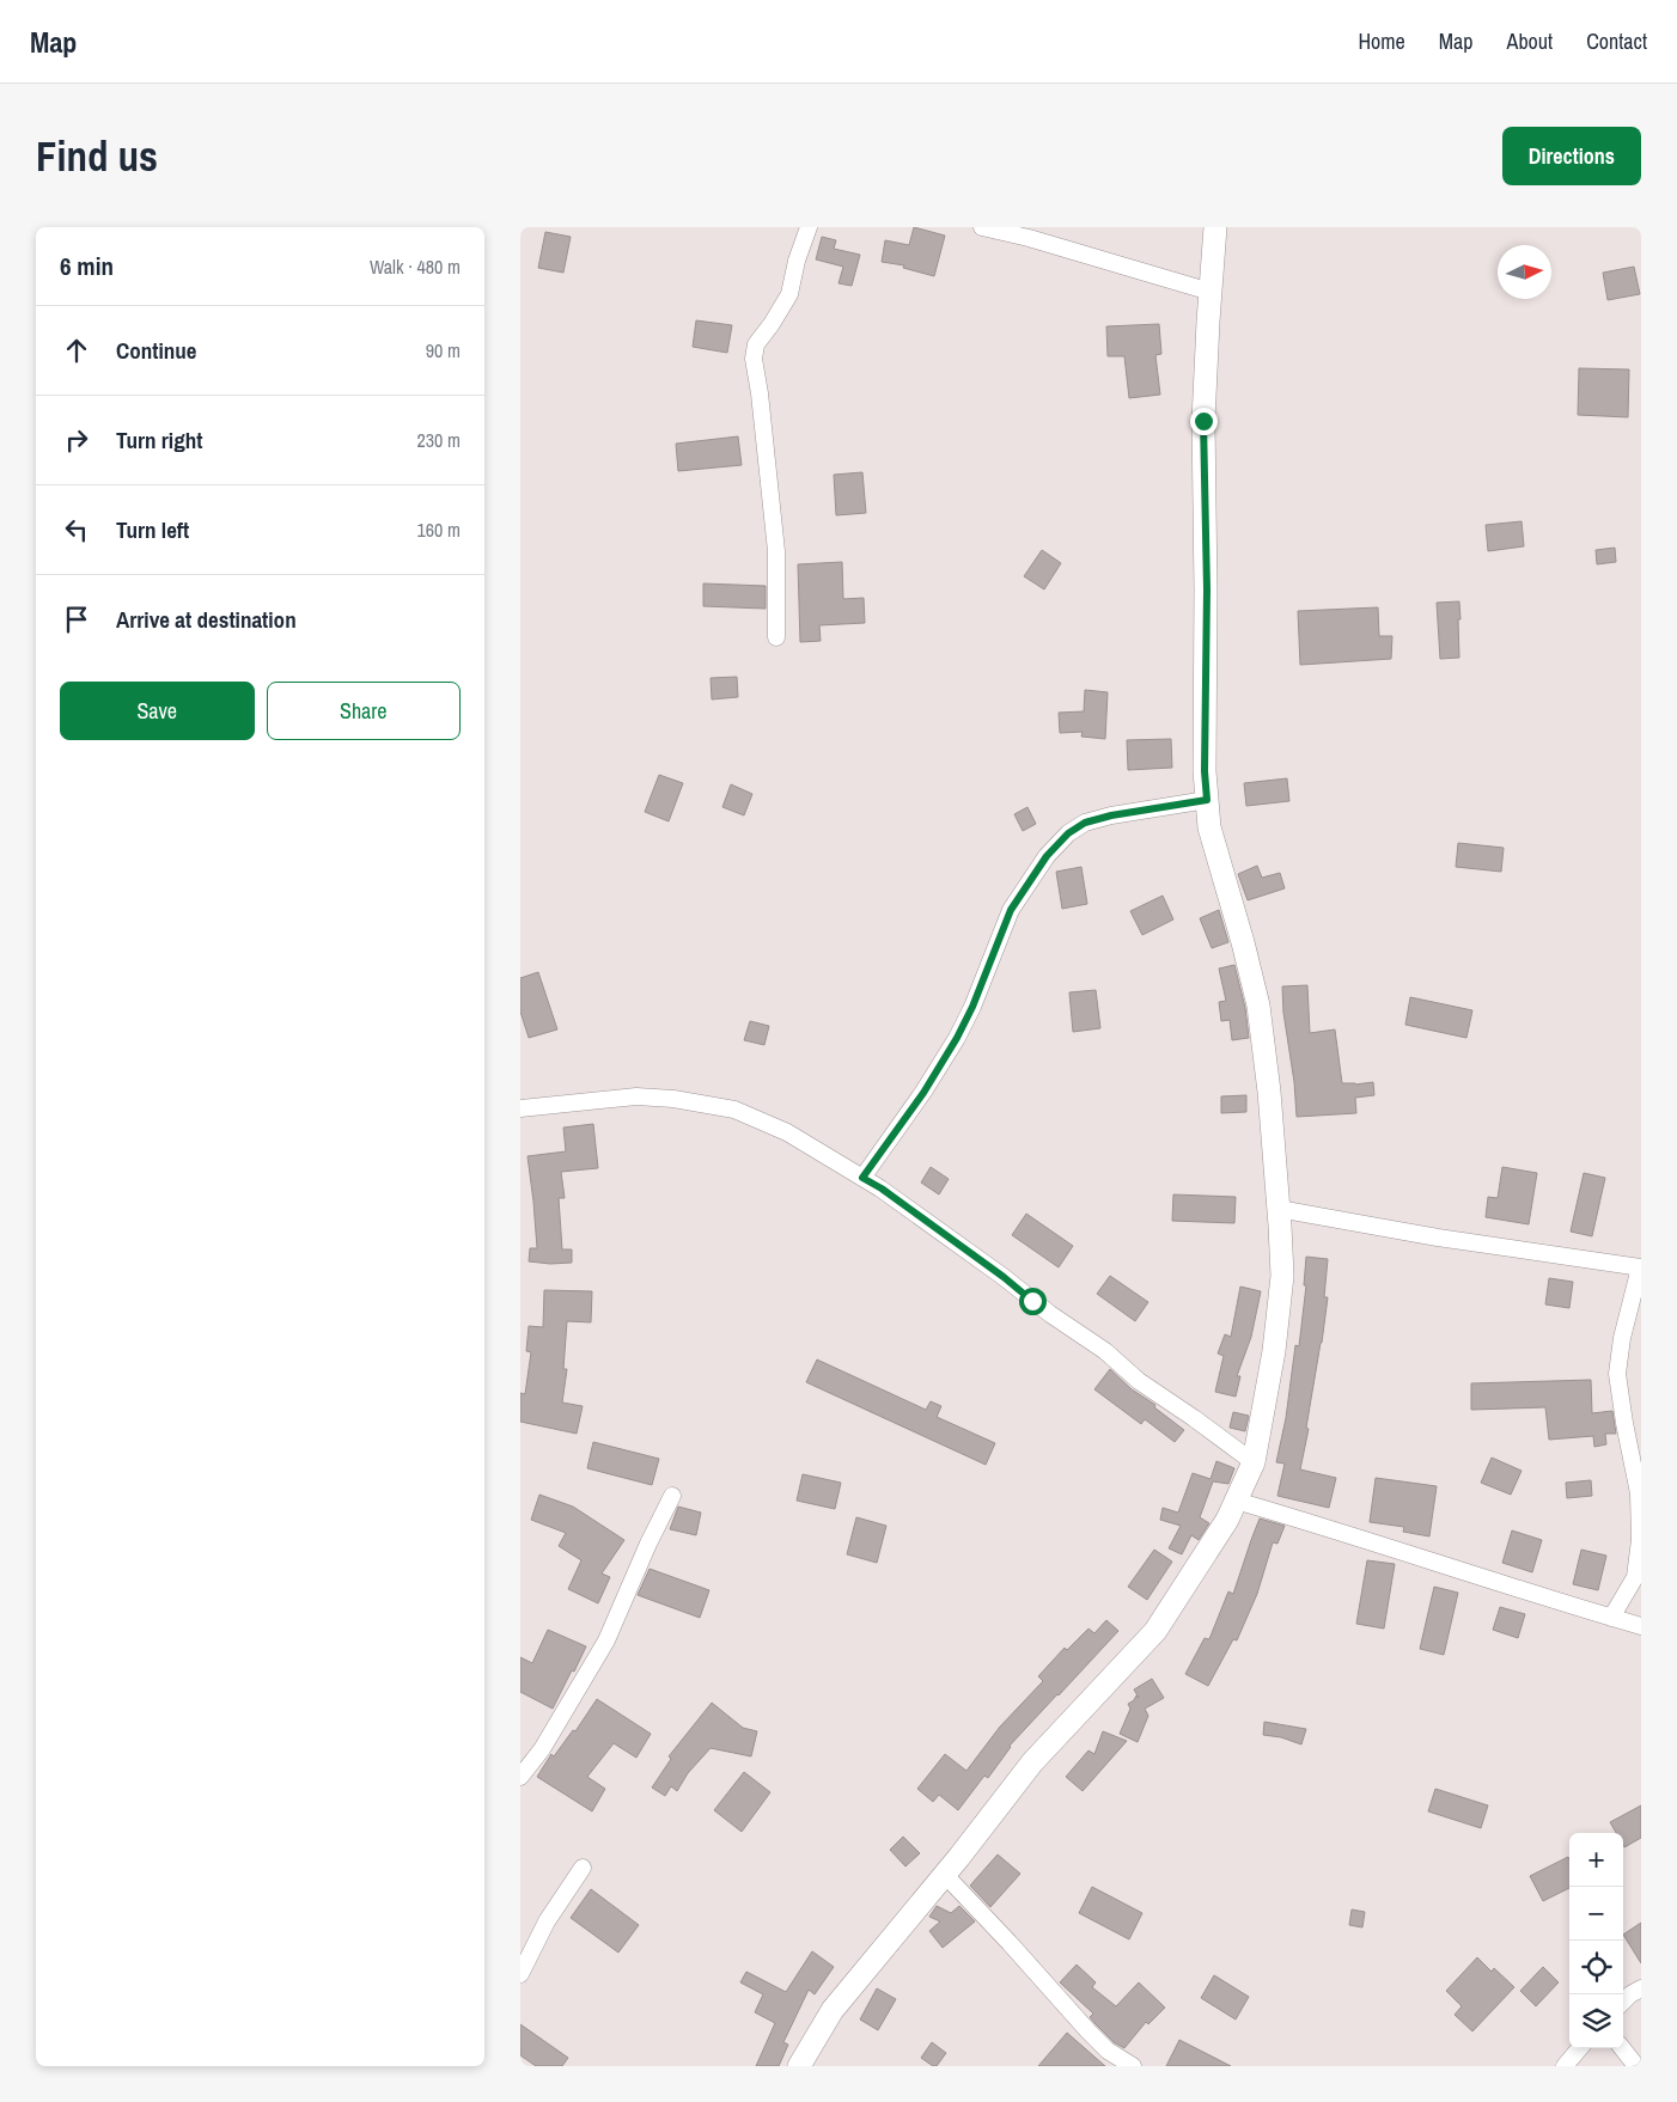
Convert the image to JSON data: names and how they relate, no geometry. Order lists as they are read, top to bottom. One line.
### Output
{"north":"right","page":{"header":"Map","nav":["Home","Map","About","Contact"],"buttons":["Directions",["Save","Share"]],"title":"Find us","heading":["6 min","Walk · 480 m"],"list":[["Continue","90 m"],["Turn right","230 m"],["Turn left","160 m"],"Arrive at destination"],"map_buttons":["+","−"]}}
